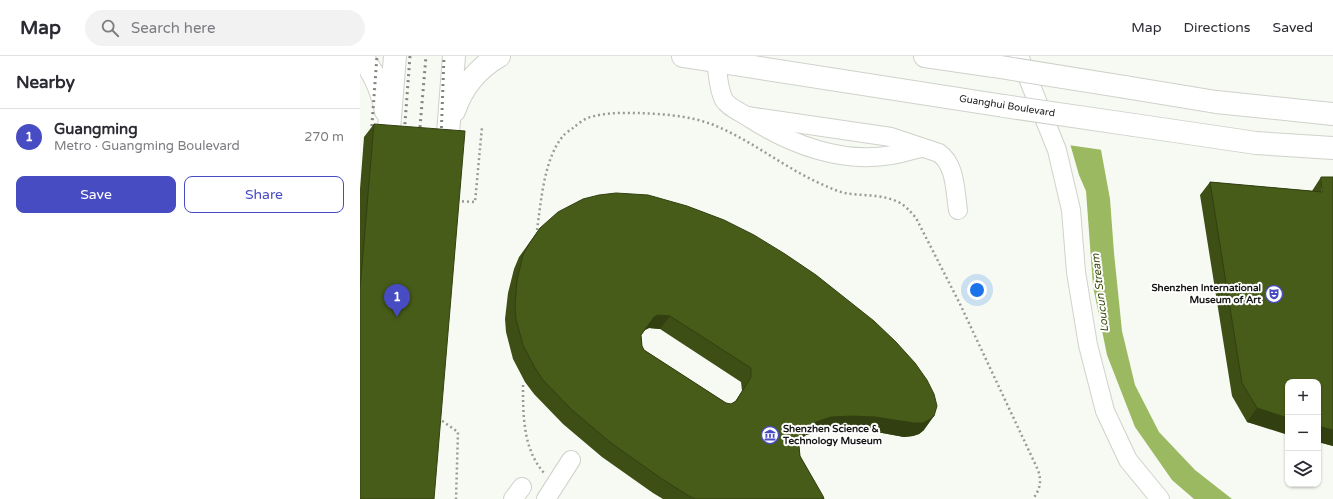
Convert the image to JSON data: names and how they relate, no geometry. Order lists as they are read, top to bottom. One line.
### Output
{"streets":{"main road":["Guanghui Boulevard"]},"water":["Loucun Stream"],"places":{"theatre":["Shenzhen International Museum of Art"],"museum":["Shenzhen Science & Technology Museum"]},"page":{"header":"Map","search":"Search here","nav":["Map","Directions","Saved"],"heading":"Nearby","list":[{"mark":"1","name":"Guangming","note":"Metro · Guangming Boulevard","value":"270 m"}],"buttons":["Save","Share"],"pins":"1","map_buttons":["+","−"]}}
